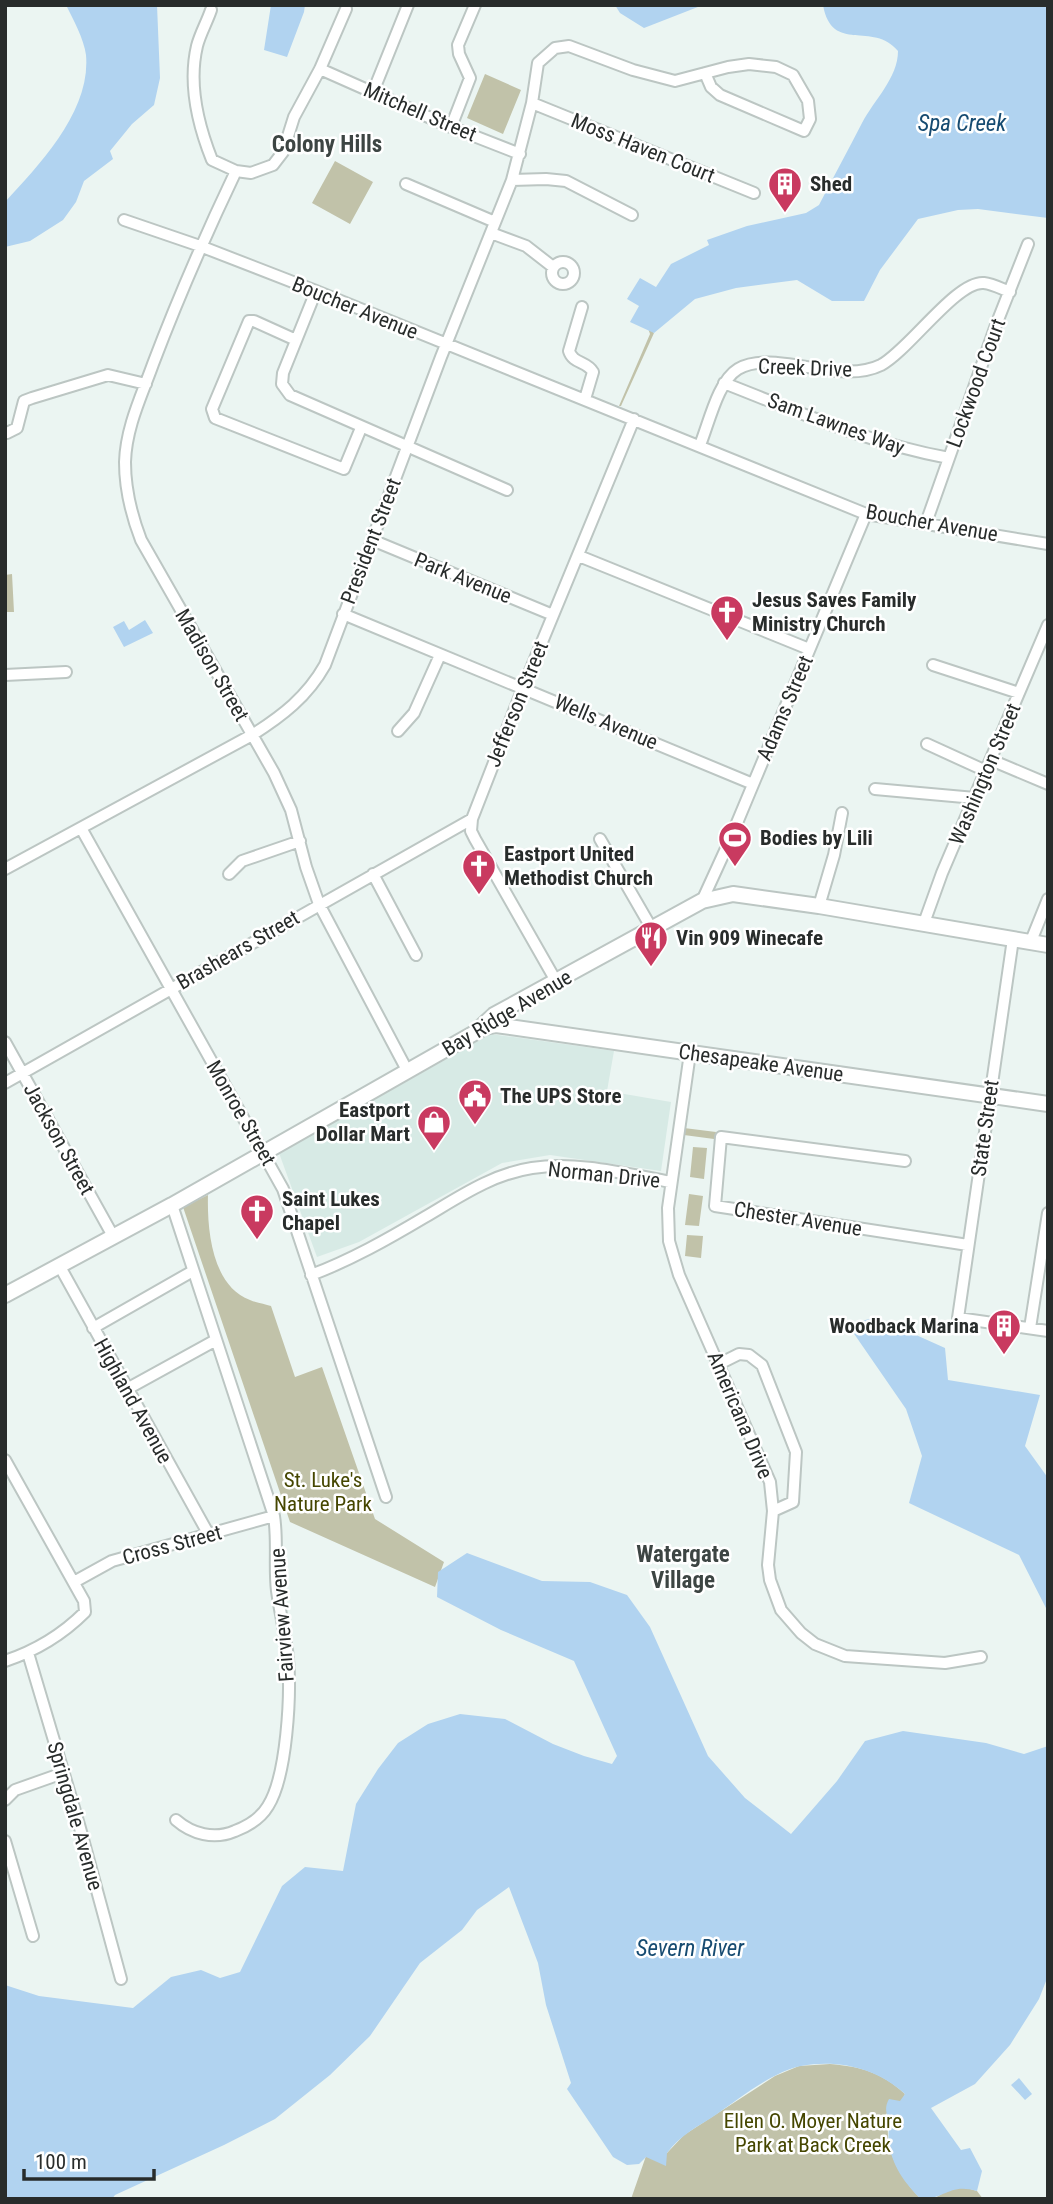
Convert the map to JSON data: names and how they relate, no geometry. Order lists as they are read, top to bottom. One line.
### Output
{"streets":{"main road":["Bay Ridge Avenue","Chesapeake Avenue"],"street":["Mitchell Street","Moss Haven Court","Boucher Avenue","Creek Drive","Lockwood Court","Sam Lawnes Way","President Street","Park Avenue","Madison Street","Jefferson Street","Adams Street","Wells Avenue","Washington Street","Brashears Street","Monroe Street","State Street","Jackson Street","Norman Drive","Chester Avenue","Highland Avenue","Americana Drive","Cross Street","Fairview Avenue","Springdale Avenue"]},"crossings":[["Mitchell Street","President Street"],["Moss Haven Court","President Street"],["Boucher Avenue","Lockwood Court"],["Boucher Avenue","President Street"],["Boucher Avenue","Madison Street"],["Boucher Avenue","Jefferson Street"],["Boucher Avenue","Adams Street"],["Creek Drive","Lockwood Court"],["Creek Drive","Sam Lawnes Way"],["Lockwood Court","Sam Lawnes Way"],["President Street","Park Avenue"],["President Street","Madison Street"],["President Street","Wells Avenue"],["President Street","Monroe Street"],["Park Avenue","Jefferson Street"],["Madison Street","Brashears Street"],["Madison Street","Bay Ridge Avenue"],["Jefferson Street","Wells Avenue"],["Jefferson Street","Brashears Street"],["Adams Street","Wells Avenue"],["Adams Street","Bay Ridge Avenue"],["Washington Street","Bay Ridge Avenue"],["Brashears Street","Monroe Street"],["Brashears Street","Jackson Street"],["Bay Ridge Avenue","Chesapeake Avenue"],["Bay Ridge Avenue","Monroe Street"],["Bay Ridge Avenue","State Street"],["Bay Ridge Avenue","Jackson Street"],["Bay Ridge Avenue","Highland Avenue"],["Bay Ridge Avenue","Fairview Avenue"],["Chesapeake Avenue","State Street"],["Chesapeake Avenue","Americana Drive"],["Monroe Street","Norman Drive"],["State Street","Chester Avenue"],["Norman Drive","Americana Drive"],["Highland Avenue","Cross Street"],["Cross Street","Fairview Avenue"]],"districts":["Colony Hills","Watergate Village"],"water":["Spa Creek","Severn River"],"parks":["St. Luke's Nature Park","Ellen O. Moyer Nature Park at Back Creek"],"places":{"building":["Shed","Woodback Marina"],"church":["Jesus Saves Family Ministry Church","Eastport United Methodist Church","Saint Lukes Chapel"],"sports":["Bodies by Lili"],"restaurant":["Vin 909 Winecafe"],"public building":["The UPS Store"],"shop":["Eastport Dollar Mart"]},"scale_bar":"100 m"}
